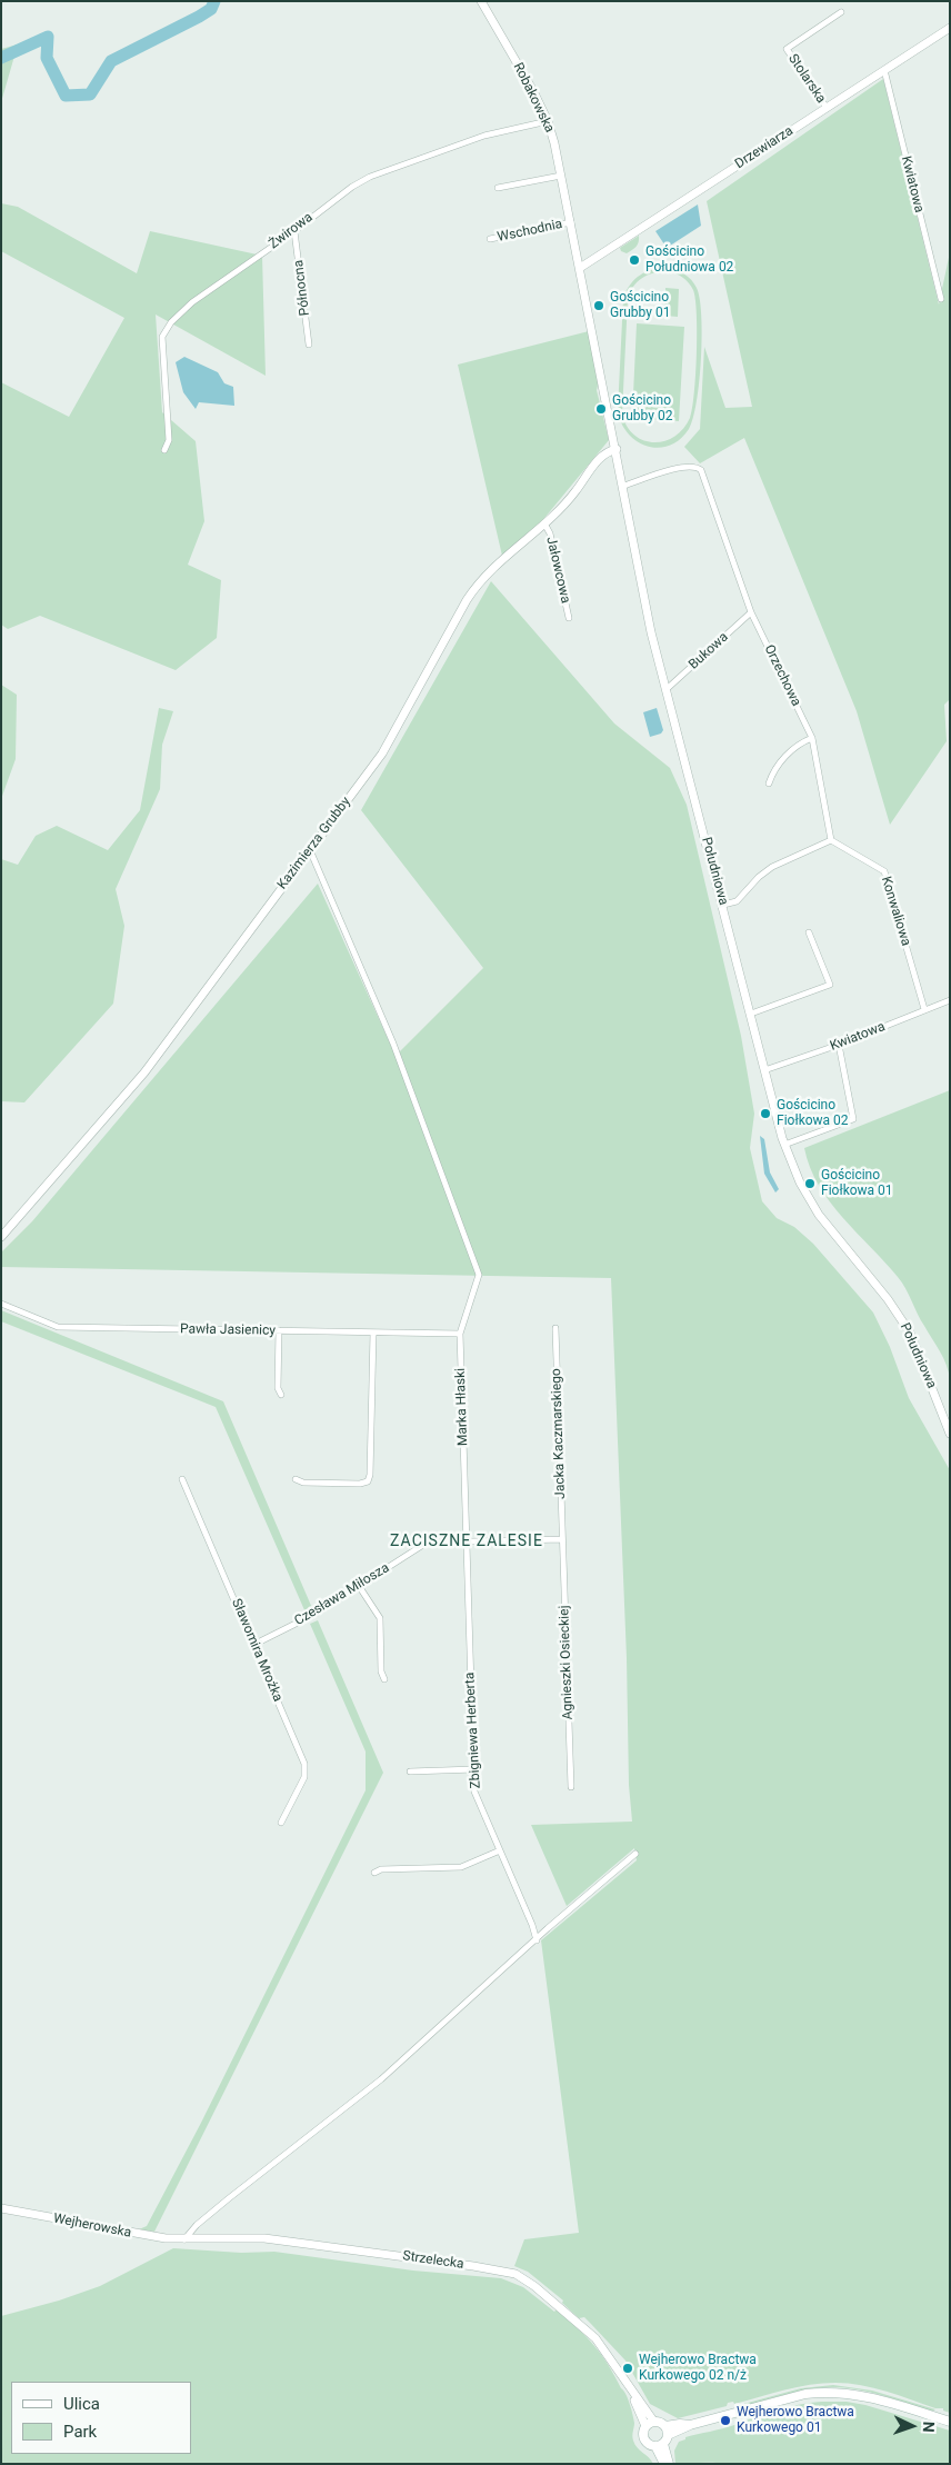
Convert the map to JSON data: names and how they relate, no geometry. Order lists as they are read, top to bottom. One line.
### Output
{"streets":{"street":["Stolarska","Robakowska","Drzewiarza","Kwiatowa","Żwirowa","Wschodnia","Północna","Jałowcowa","Bukowa","Orzechowa","Kazimierza Grubby","Południowa","Konwaliowa","Pawła Jasienicy","Marka Hłaski","Jacka Kaczmarskiego","Czesława Miłosza","Sławomira Mrożka","Agnieszki Osieckiej","Zbigniewa Herberta","Wejherowska","Strzelecka"]},"crossings":[["Stolarska","Drzewiarza"],["Robakowska","Drzewiarza"],["Robakowska","Żwirowa"],["Robakowska","Wschodnia"],["Robakowska","Południowa"],["Drzewiarza","Kwiatowa"],["Drzewiarza","Południowa"],["Kwiatowa","Południowa"],["Kwiatowa","Konwaliowa"],["Żwirowa","Północna"],["Jałowcowa","Kazimierza Grubby"],["Bukowa","Orzechowa"],["Bukowa","Południowa"],["Orzechowa","Południowa"],["Orzechowa","Konwaliowa"],["Kazimierza Grubby","Południowa"],["Kazimierza Grubby","Marka Hłaski"],["Pawła Jasienicy","Marka Hłaski"],["Marka Hłaski","Czesława Miłosza"],["Marka Hłaski","Zbigniewa Herberta"],["Jacka Kaczmarskiego","Czesława Miłosza"],["Jacka Kaczmarskiego","Agnieszki Osieckiej"],["Czesława Miłosza","Sławomira Mrożka"],["Czesława Miłosza","Agnieszki Osieckiej"],["Czesława Miłosza","Zbigniewa Herberta"],["Wejherowska","Strzelecka"]],"districts":["ZACISZNE ZALESIE"],"places":["Gościcino Południowa 02","Gościcino Grubby 01","Gościcino Grubby 02","Gościcino Fiołkowa 02","Gościcino Fiołkowa 01","Wejherowo Bractwa Kurkowego 02 n/ż","Wejherowo Bractwa Kurkowego 01"],"legend":["Ulica","Park"],"north":"right"}
